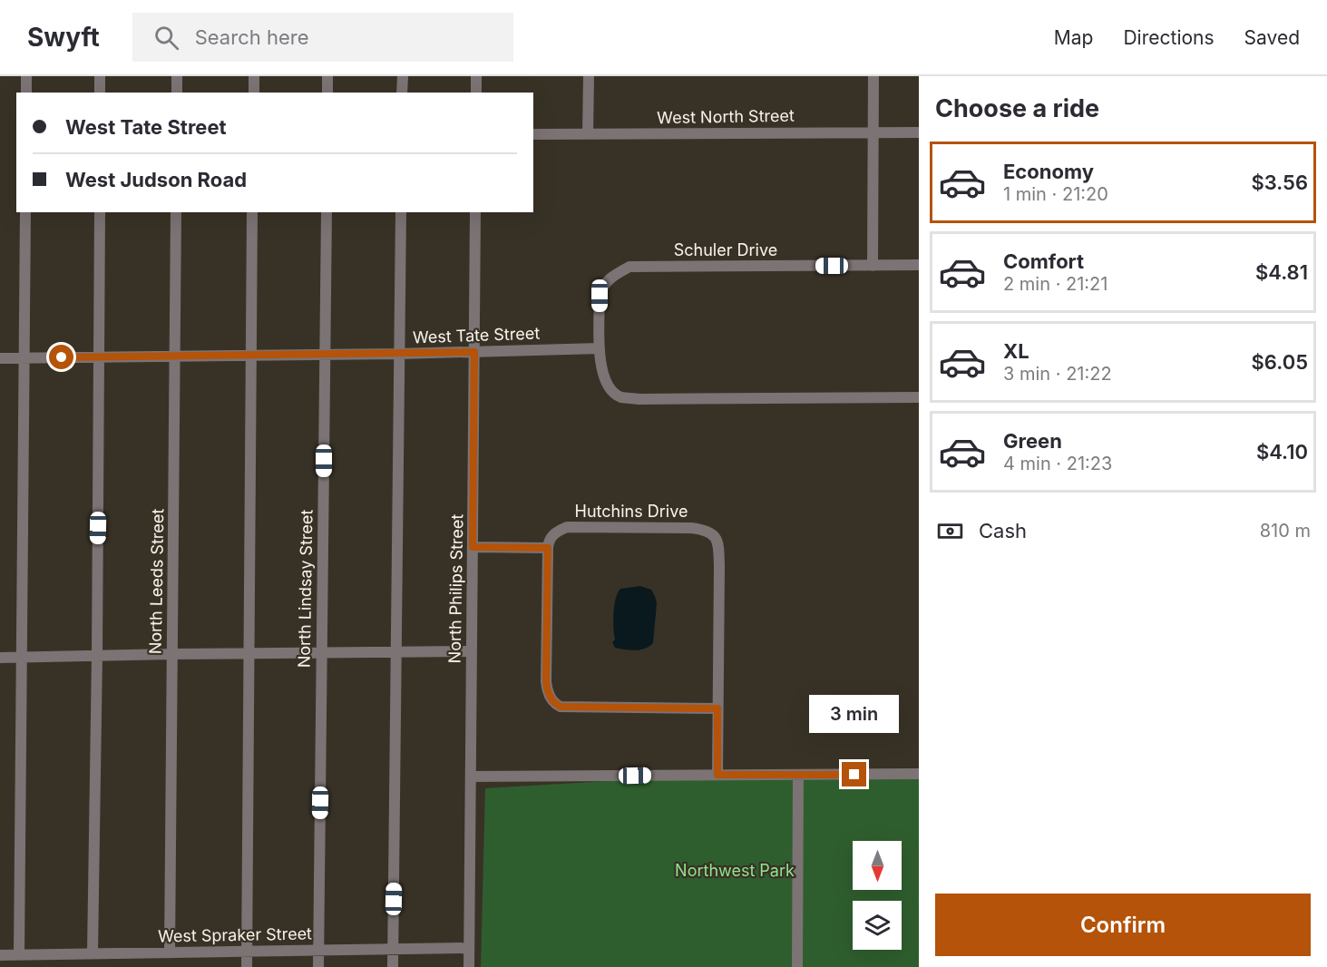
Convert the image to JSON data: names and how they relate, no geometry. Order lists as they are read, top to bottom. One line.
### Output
{"streets":{"street":["West North Street","Schuler Drive","West Tate Street","Hutchins Drive","North Leeds Street","North Lindsay Street","North Philips Street","West Spraker Street"]},"crossings":[["Schuler Drive","West Tate Street"],["West Tate Street","North Leeds Street"],["West Tate Street","North Lindsay Street"],["West Tate Street","North Philips Street"],["North Leeds Street","West Spraker Street"],["North Lindsay Street","West Spraker Street"],["North Philips Street","West Spraker Street"]],"parks":["Northwest Park"],"north":"bottom","page":{"header":"Swyft","search":"Search here","nav":["Map","Directions","Saved"],"heading":"Choose a ride","banner":["West Tate Street","West Judson Road"],"list":[{"name":"Economy","note":"1 min · 21:20","value":"$3.56"},{"name":"Comfort","note":"2 min · 21:21","value":"$4.81"},{"name":"XL","note":"3 min · 21:22","value":"$6.05"},{"name":"Green","note":"4 min · 21:23","value":"$4.10"}],"pay":["Cash","810 m"],"bubble":"3 min","buttons":"Confirm"}}
